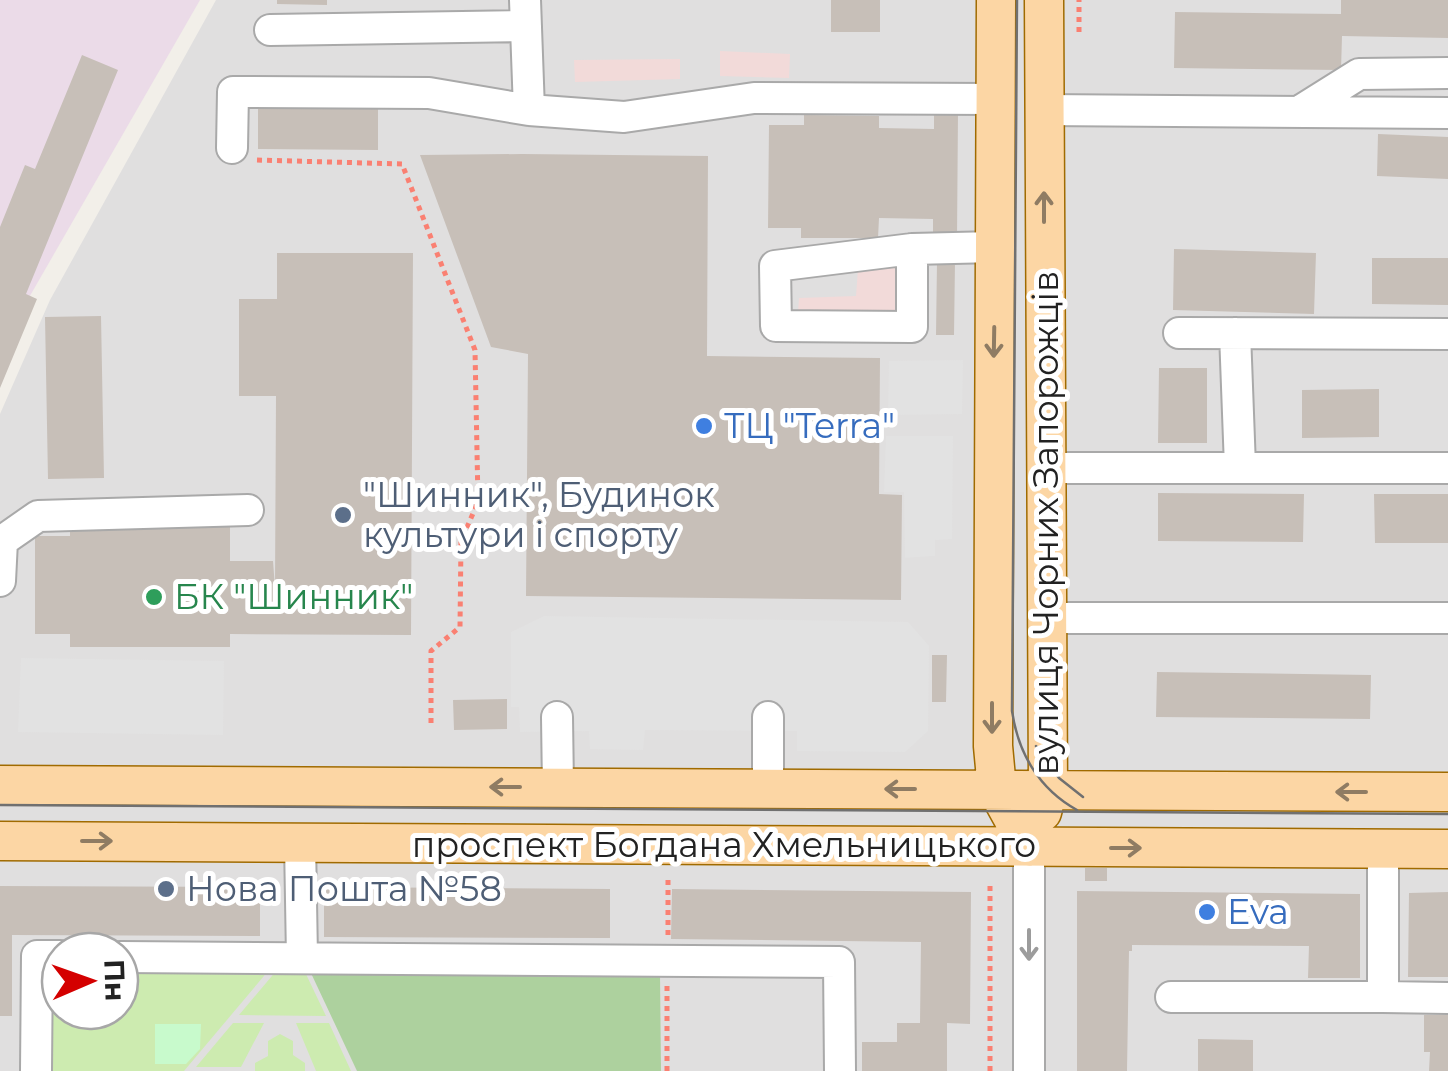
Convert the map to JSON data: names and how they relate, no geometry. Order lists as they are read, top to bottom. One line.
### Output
{"streets":{"main road":["вулиця Чорних Запорожців","проспект Богдана Хмельницького"]},"crossings":[["вулиця Чорних Запорожців","проспект Богдана Хмельницького"]],"places":["ТЦ \"Terra\"","\"Шинник\", Будинок культури і спорту","БК \"Шинник\"","Нова Пошта №58","Eva"],"north":"right"}
